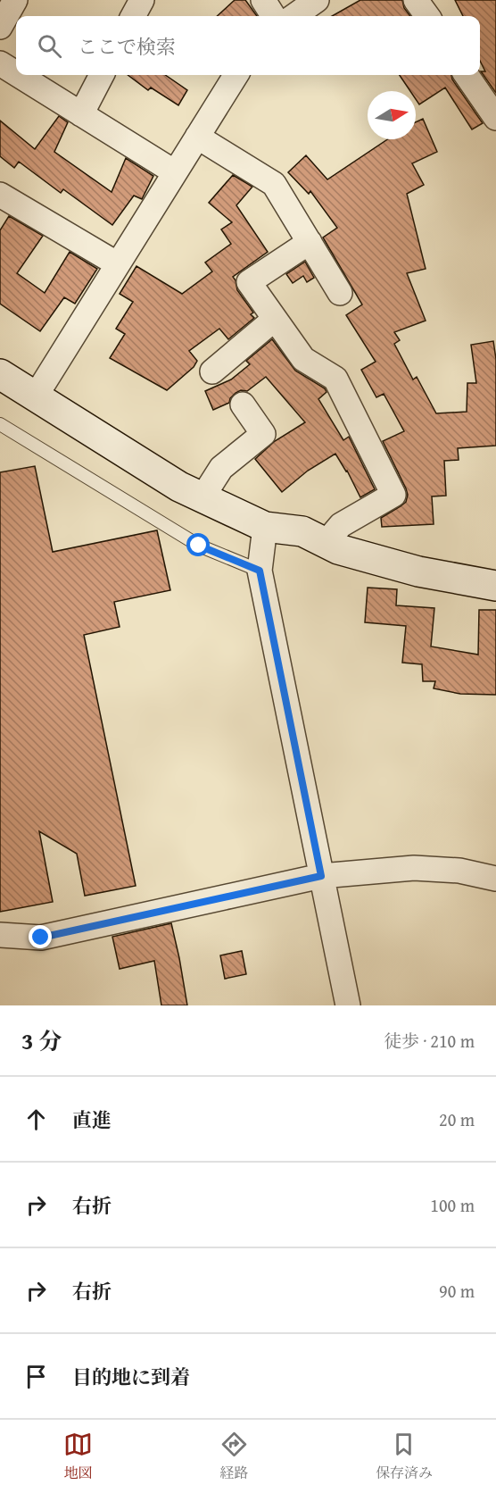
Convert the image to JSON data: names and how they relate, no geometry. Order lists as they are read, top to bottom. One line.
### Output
{"north":"right","page":{"search":"ここで検索","heading":["3 分","徒歩 · 210 m"],"list":[["直進","20 m"],["右折","100 m"],["右折","90 m"],"目的地に到着"],"nav":["地図","経路","保存済み"]}}
